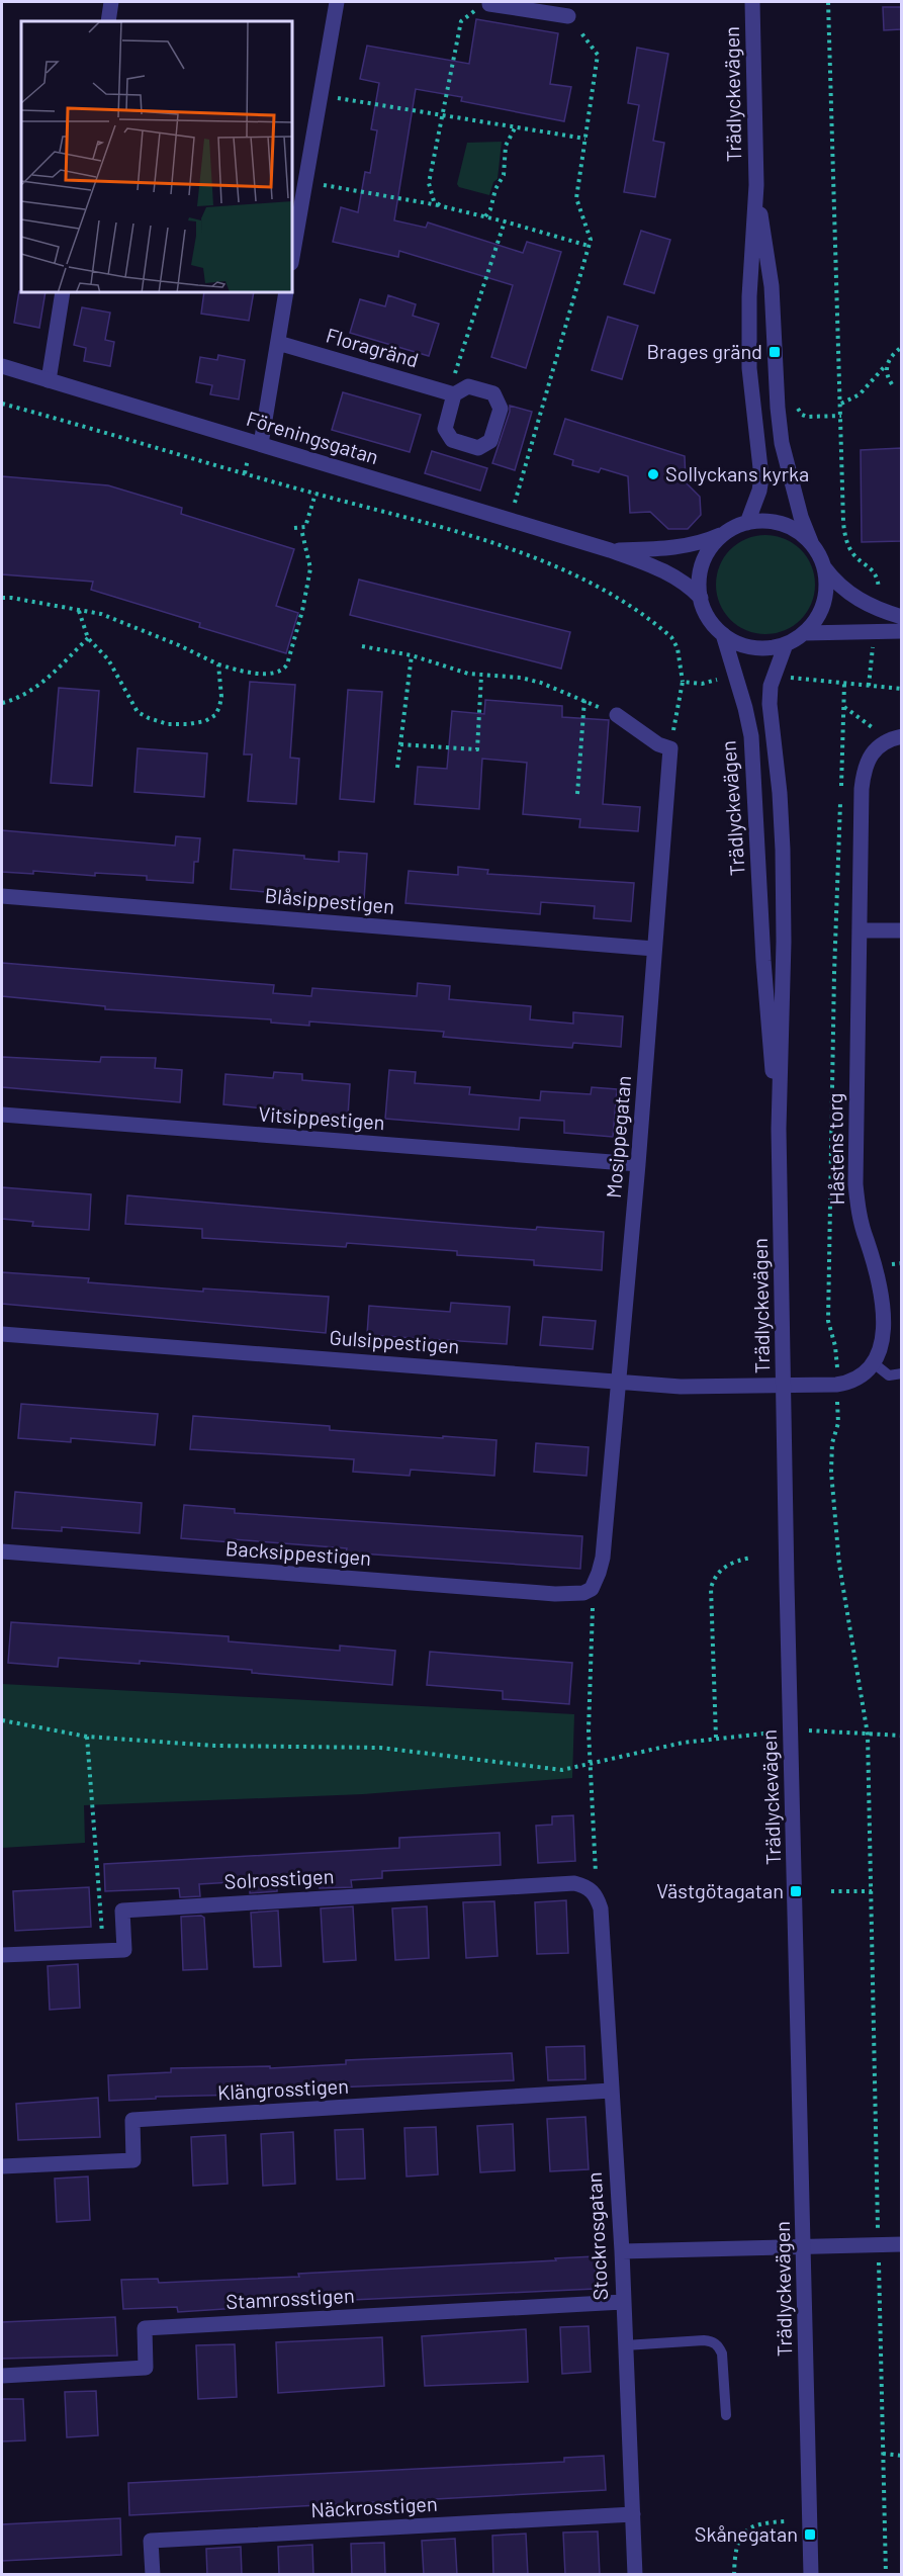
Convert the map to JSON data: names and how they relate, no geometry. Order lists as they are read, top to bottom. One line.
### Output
{"streets":{"street":["Trädlyckevägen","Floragränd","Föreningsgatan","Blåsippestigen","Vitsippestigen","Mosippegatan","Håstens torg","Gulsippestigen","Backsippestigen","Solrosstigen","Klängrosstigen","Stockrosgatan","Stamrosstigen","Näckrosstigen"]},"crossings":[["Trädlyckevägen","Föreningsgatan"],["Trädlyckevägen","Gulsippestigen"],["Blåsippestigen","Mosippegatan"],["Vitsippestigen","Mosippegatan"],["Mosippegatan","Gulsippestigen"],["Mosippegatan","Backsippestigen"],["Solrosstigen","Stockrosgatan"],["Klängrosstigen","Stockrosgatan"],["Stockrosgatan","Stamrosstigen"],["Stockrosgatan","Näckrosstigen"]],"places":{"transit":["Brages gränd","Västgötagatan","Skånegatan"],"other":["Sollyckans kyrka"]}}
